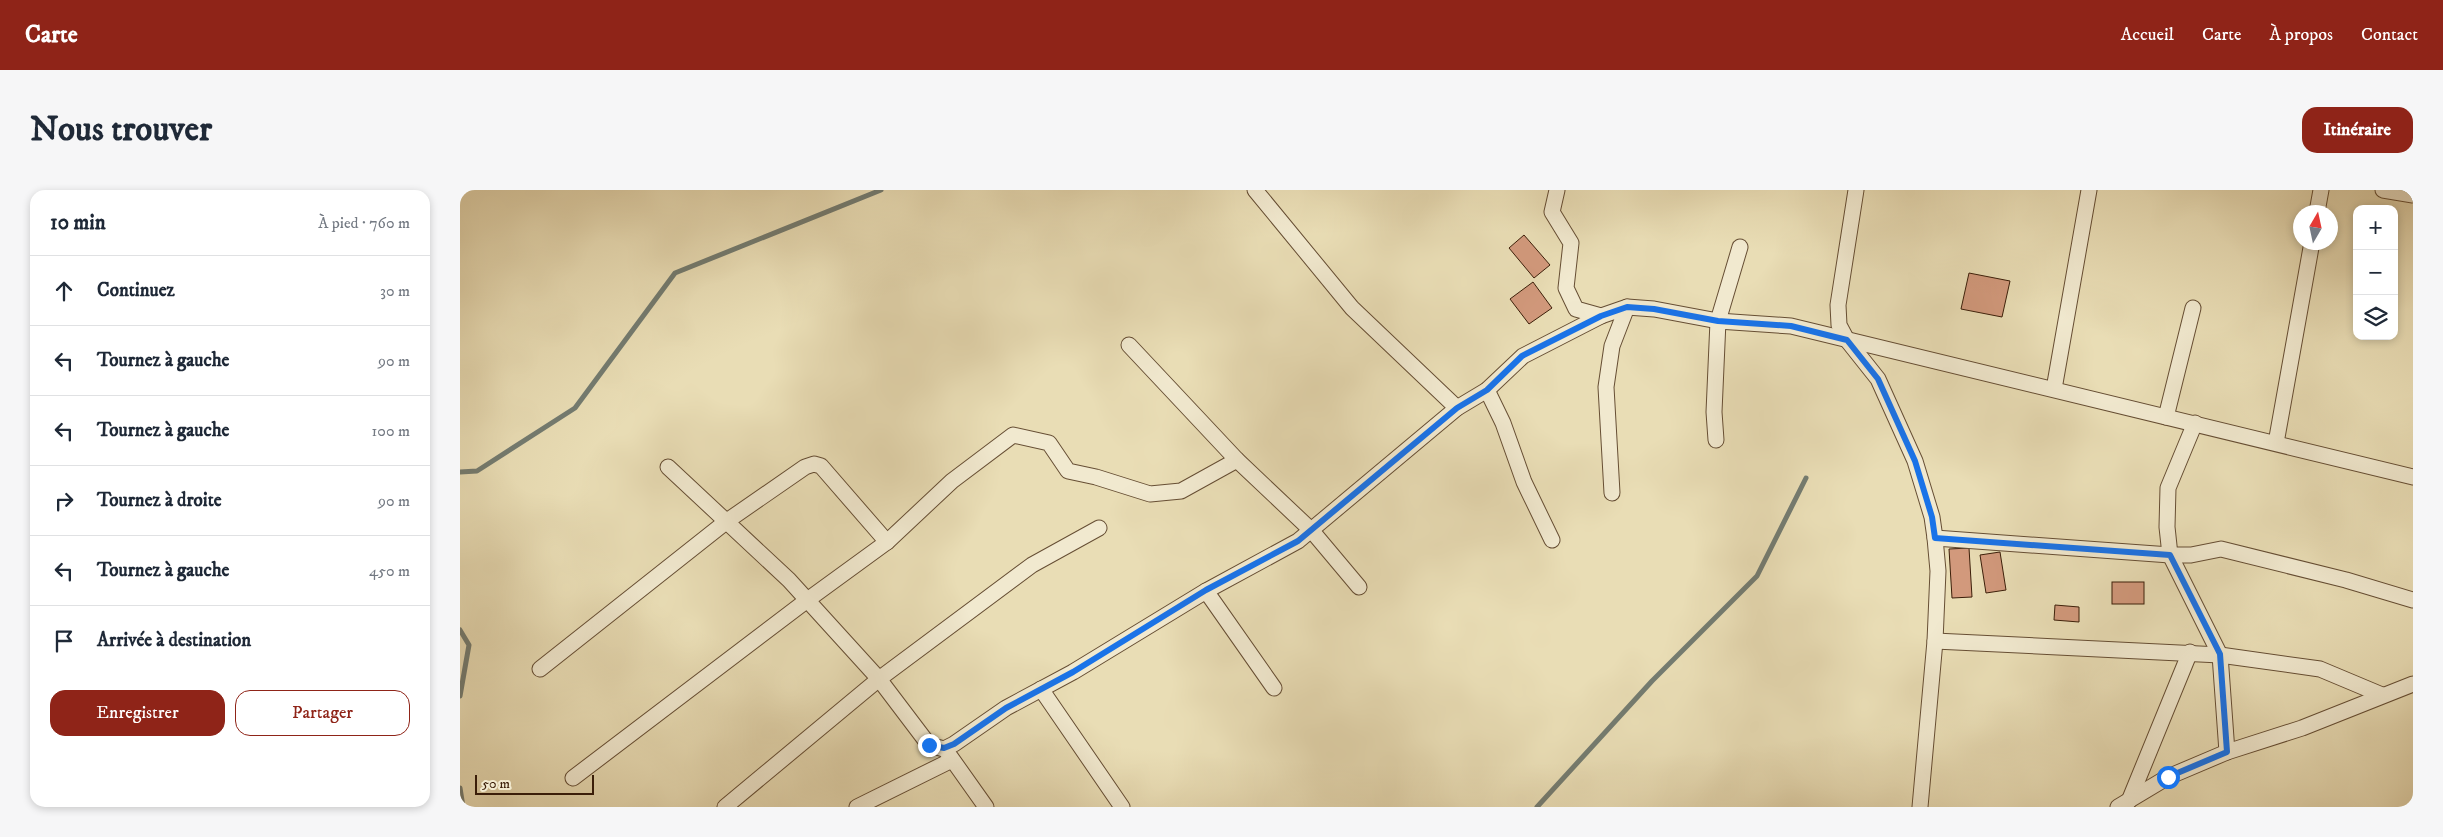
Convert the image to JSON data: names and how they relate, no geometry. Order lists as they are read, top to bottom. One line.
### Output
{"scale_bar":"50 m","north":"top","page":{"header":"Carte","nav":["Accueil","Carte","À propos","Contact"],"buttons":["Itinéraire",["Enregistrer","Partager"]],"title":"Nous trouver","heading":["10 min","À pied · 760 m"],"map_buttons":["+","−"],"list":[["Continuez","30 m"],["Tournez à gauche","90 m"],["Tournez à gauche","100 m"],["Tournez à droite","90 m"],["Tournez à gauche","450 m"],"Arrivée à destination"],"scale":"50 m"}}
